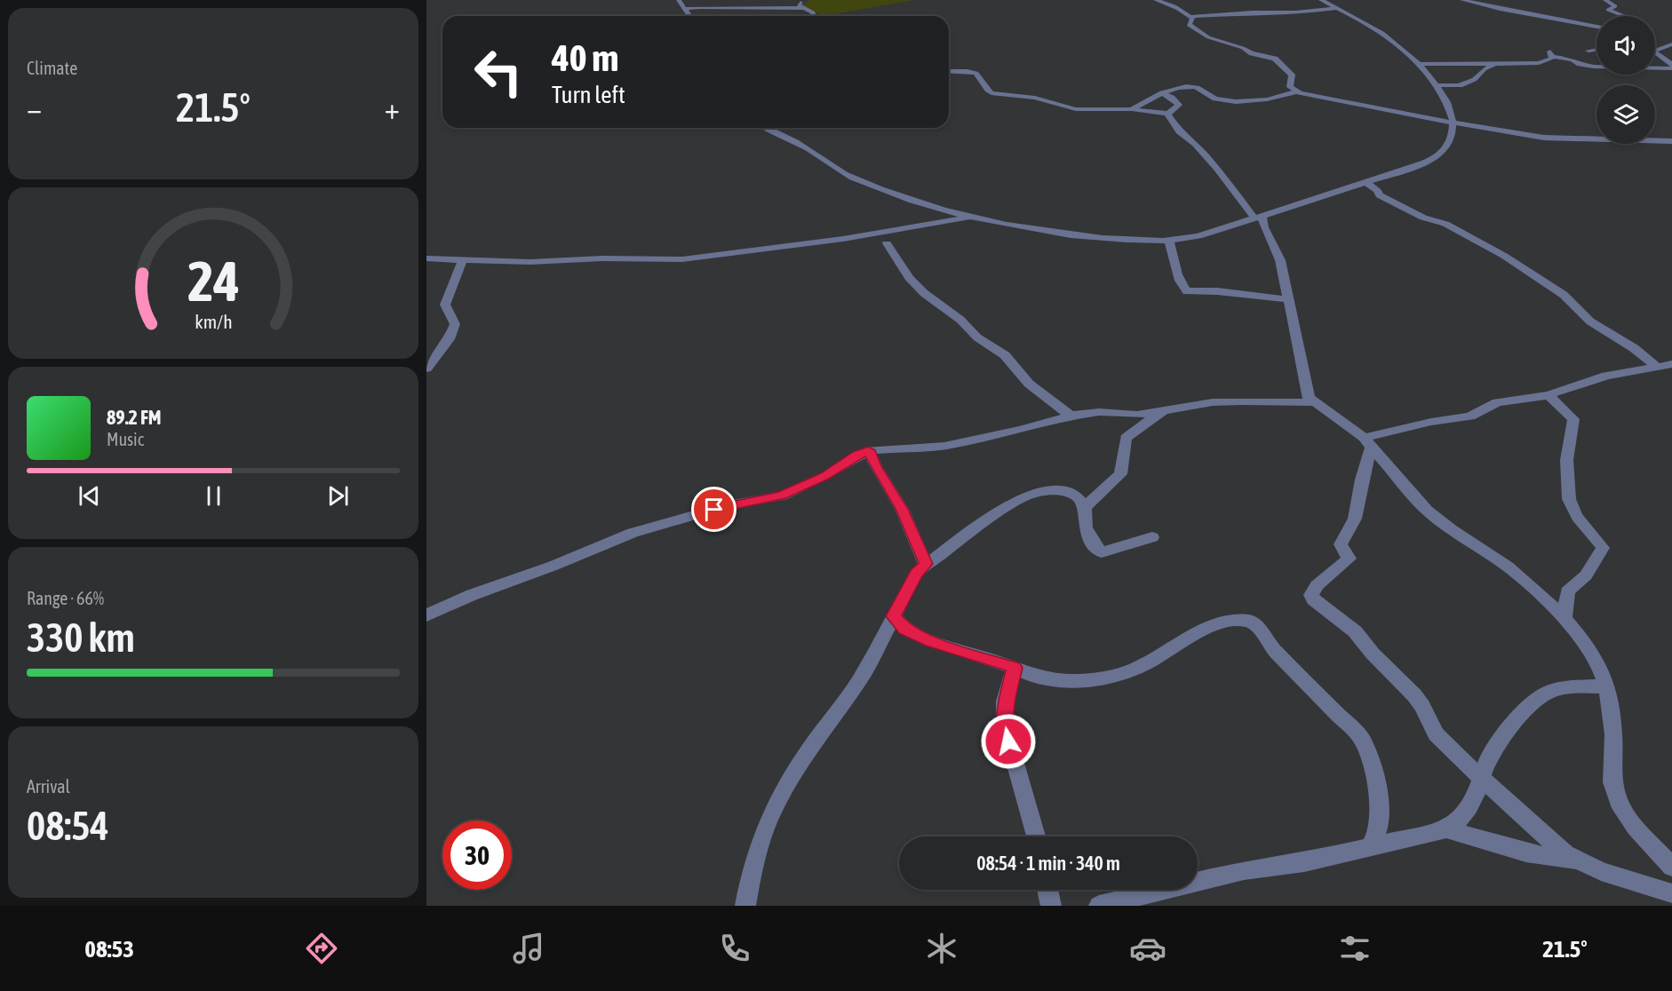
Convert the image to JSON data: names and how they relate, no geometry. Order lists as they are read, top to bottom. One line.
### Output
{"page":{"tile":["Climate",["Range · 66%","330 km"],["Arrival","08:54"]],"turn":["40 m","Turn left"],"heat":["−","21.5°","+"],"song":["89.2 FM","Music"],"limit":"30","trip":"08:54 · 1 min · 340 m","tabs":["08:53","21.5°"],"gauge":["24","km/h"]}}
